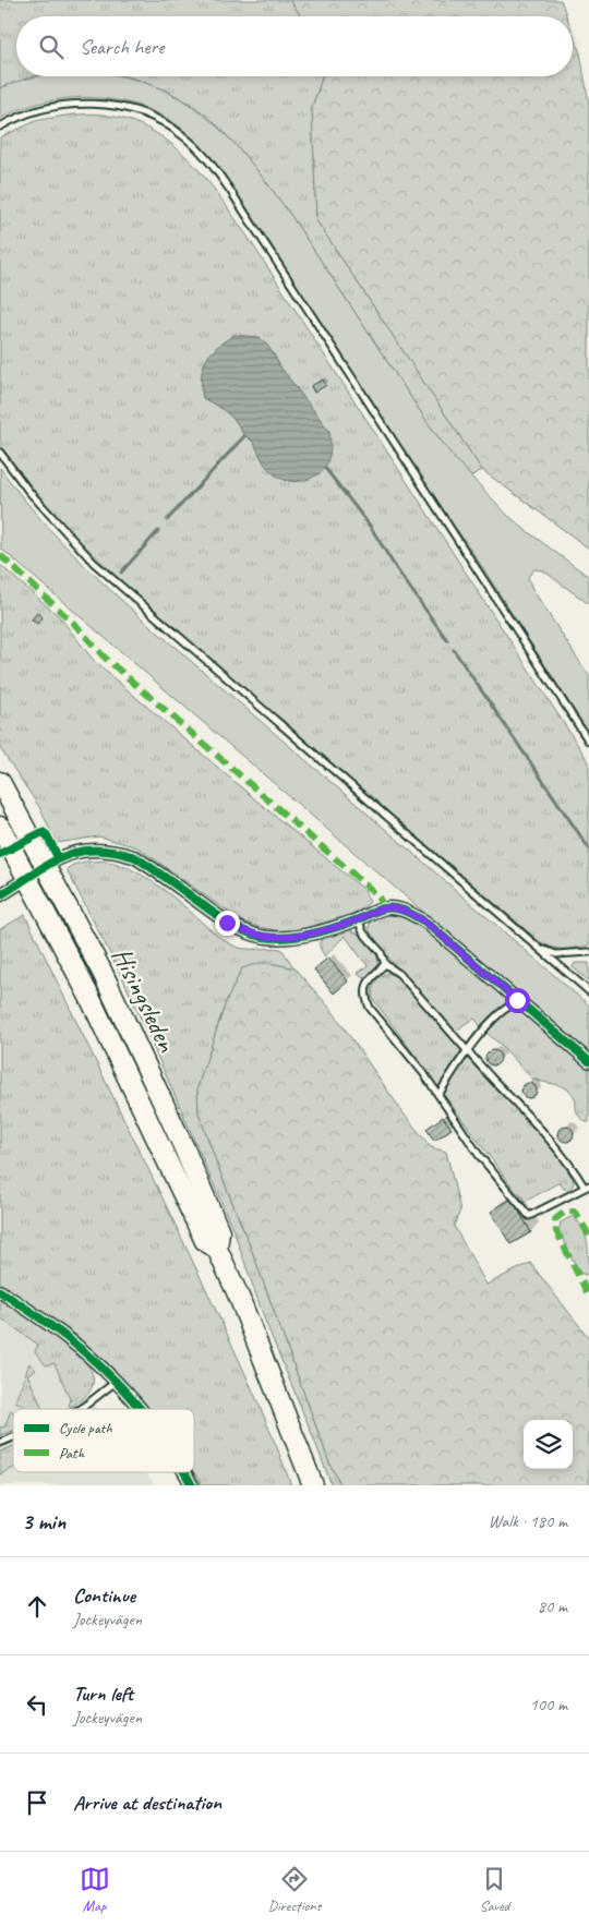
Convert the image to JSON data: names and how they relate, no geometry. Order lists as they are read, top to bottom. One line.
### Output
{"streets":{"highway":["Hisingsleden"]},"legend":["Cycle path","Path"],"page":{"search":"Search here","heading":["3 min","Walk · 180 m"],"list":[["Continue","Jockeyvägen","80 m"],["Turn left","Jockeyvägen","100 m"],"Arrive at destination"],"nav":["Map","Directions","Saved"]}}
